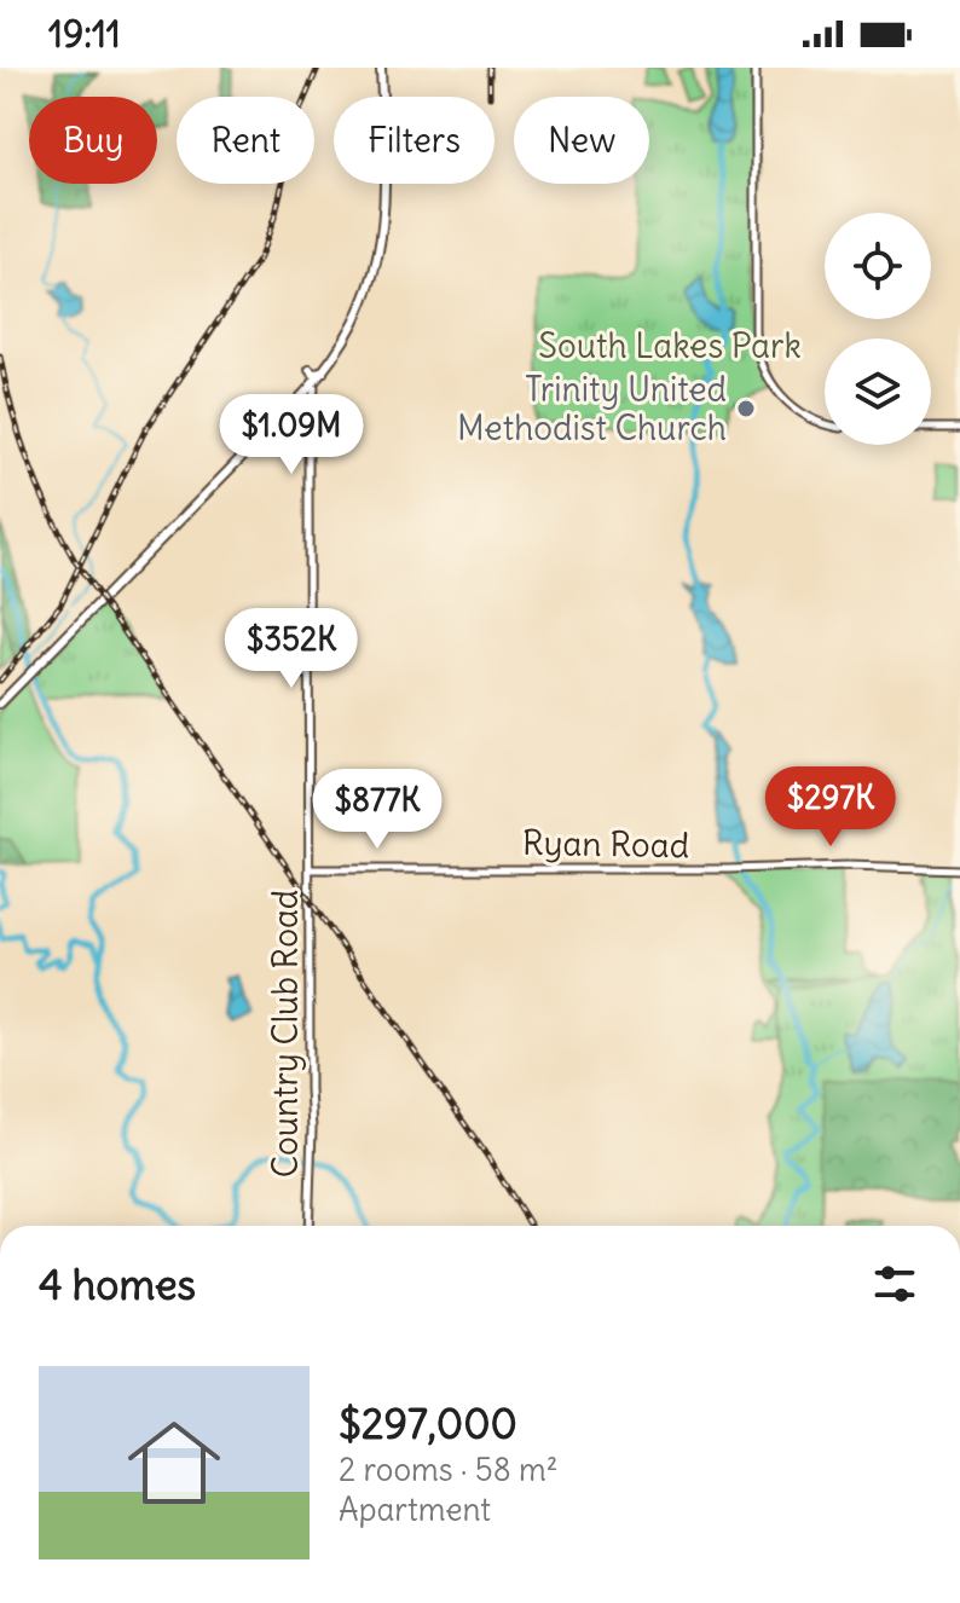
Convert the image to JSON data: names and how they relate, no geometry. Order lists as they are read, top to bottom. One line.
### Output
{"streets":{"main road":["Ryan Road","Country Club Road"]},"crossings":[["Ryan Road","Country Club Road"]],"parks":["South Lakes Park"],"places":["Trinity United Methodist Church"],"page":{"status":"19:11","chip":["Buy","Rent","Filters","New"],"price":["$1.09M","$352K","$297K","$877K"],"heading":"4 homes","list":[{"name":"$297,000","note":"2 rooms · 58 m² · Apartment"}]}}
